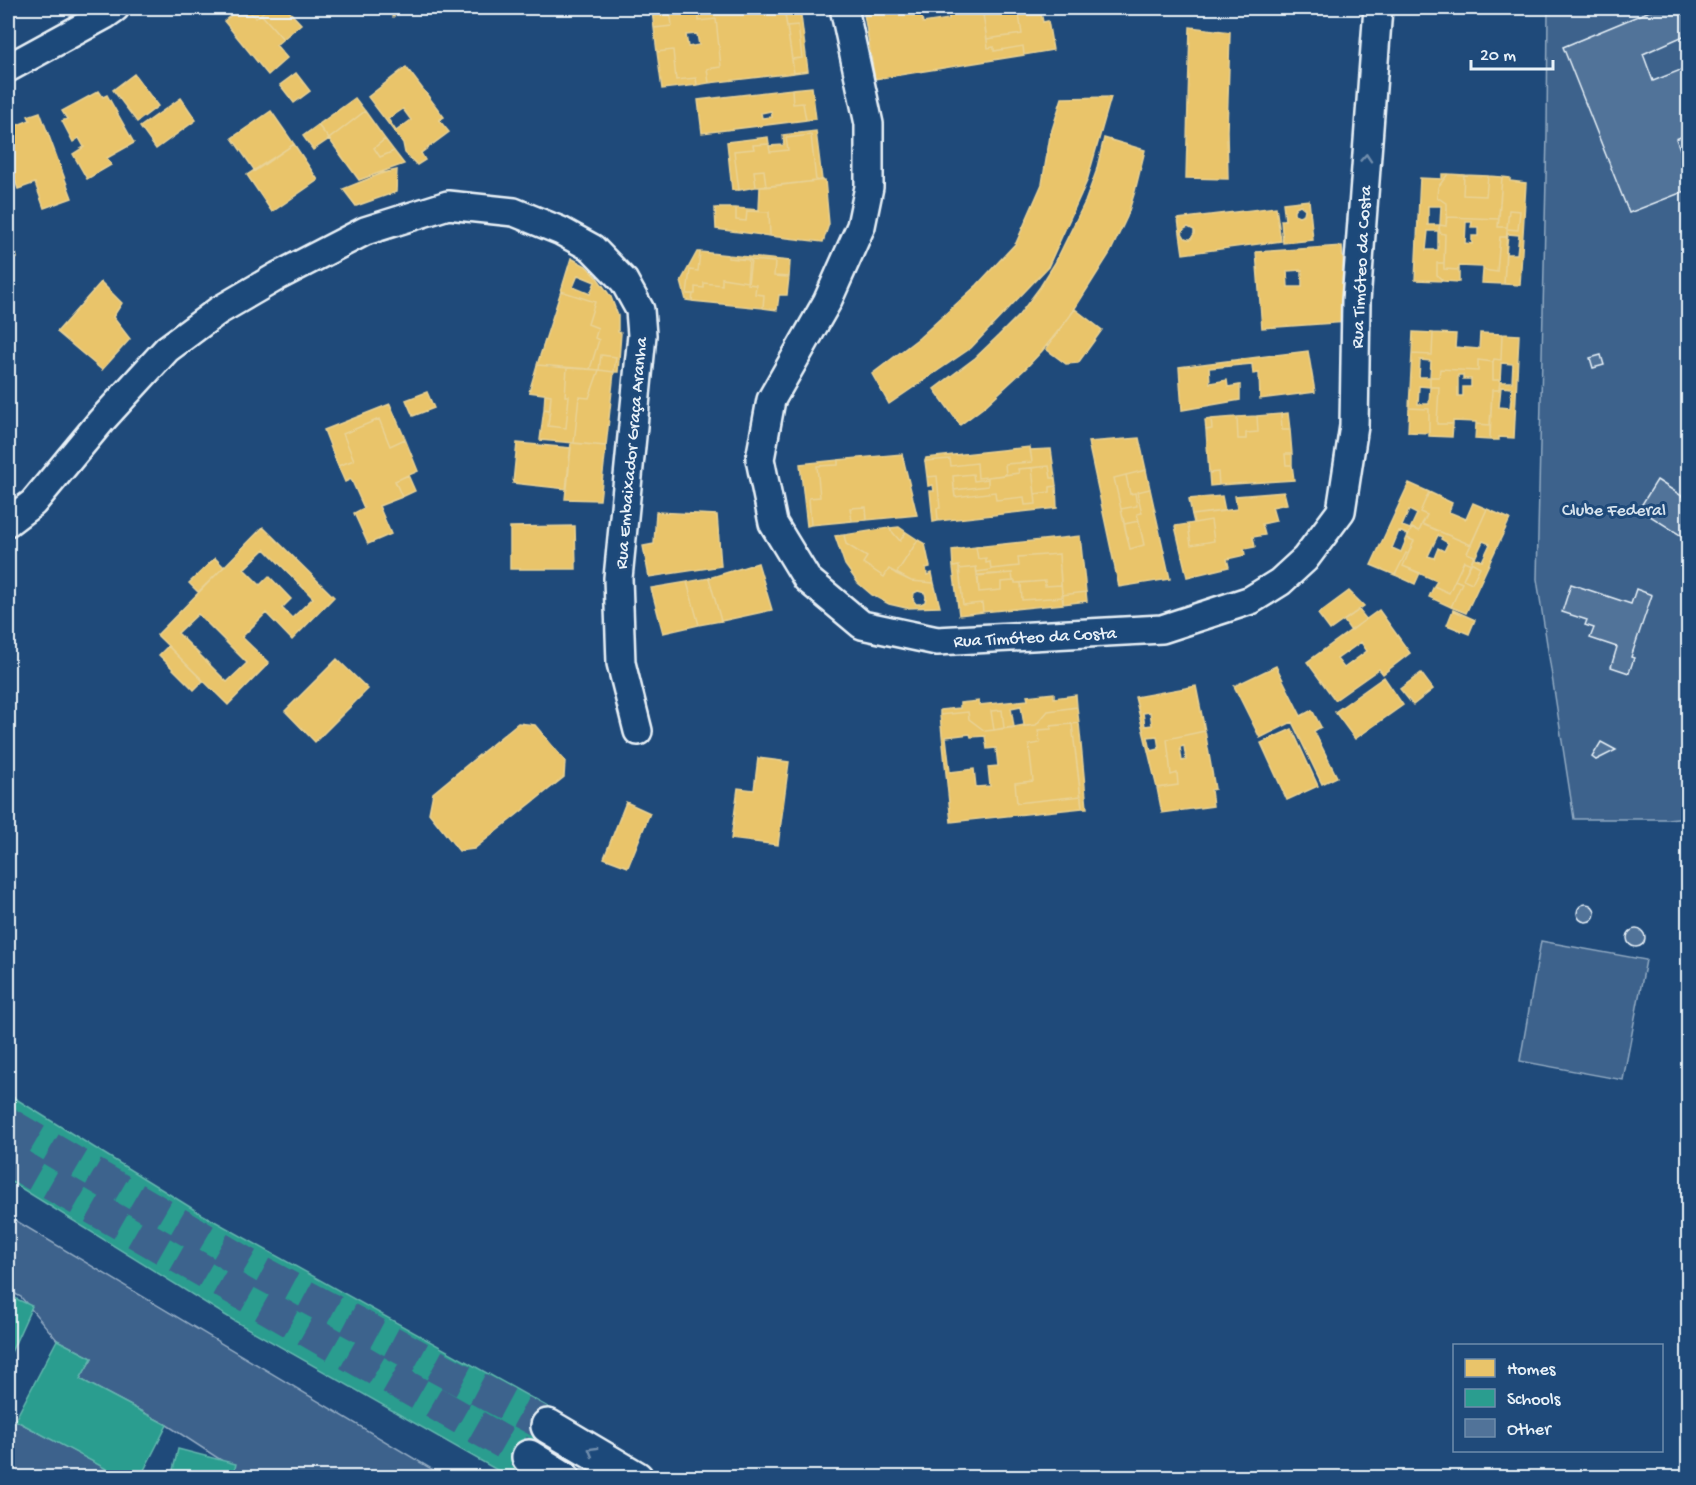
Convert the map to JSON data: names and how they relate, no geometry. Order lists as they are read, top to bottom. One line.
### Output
{"streets":{"street":["Rua Timóteo da Costa","Rua Embaixador Graça Aranha"]},"parks":["Clube Federal"],"legend":["Homes","Schools","Other"],"scale_bar":"20 m"}
